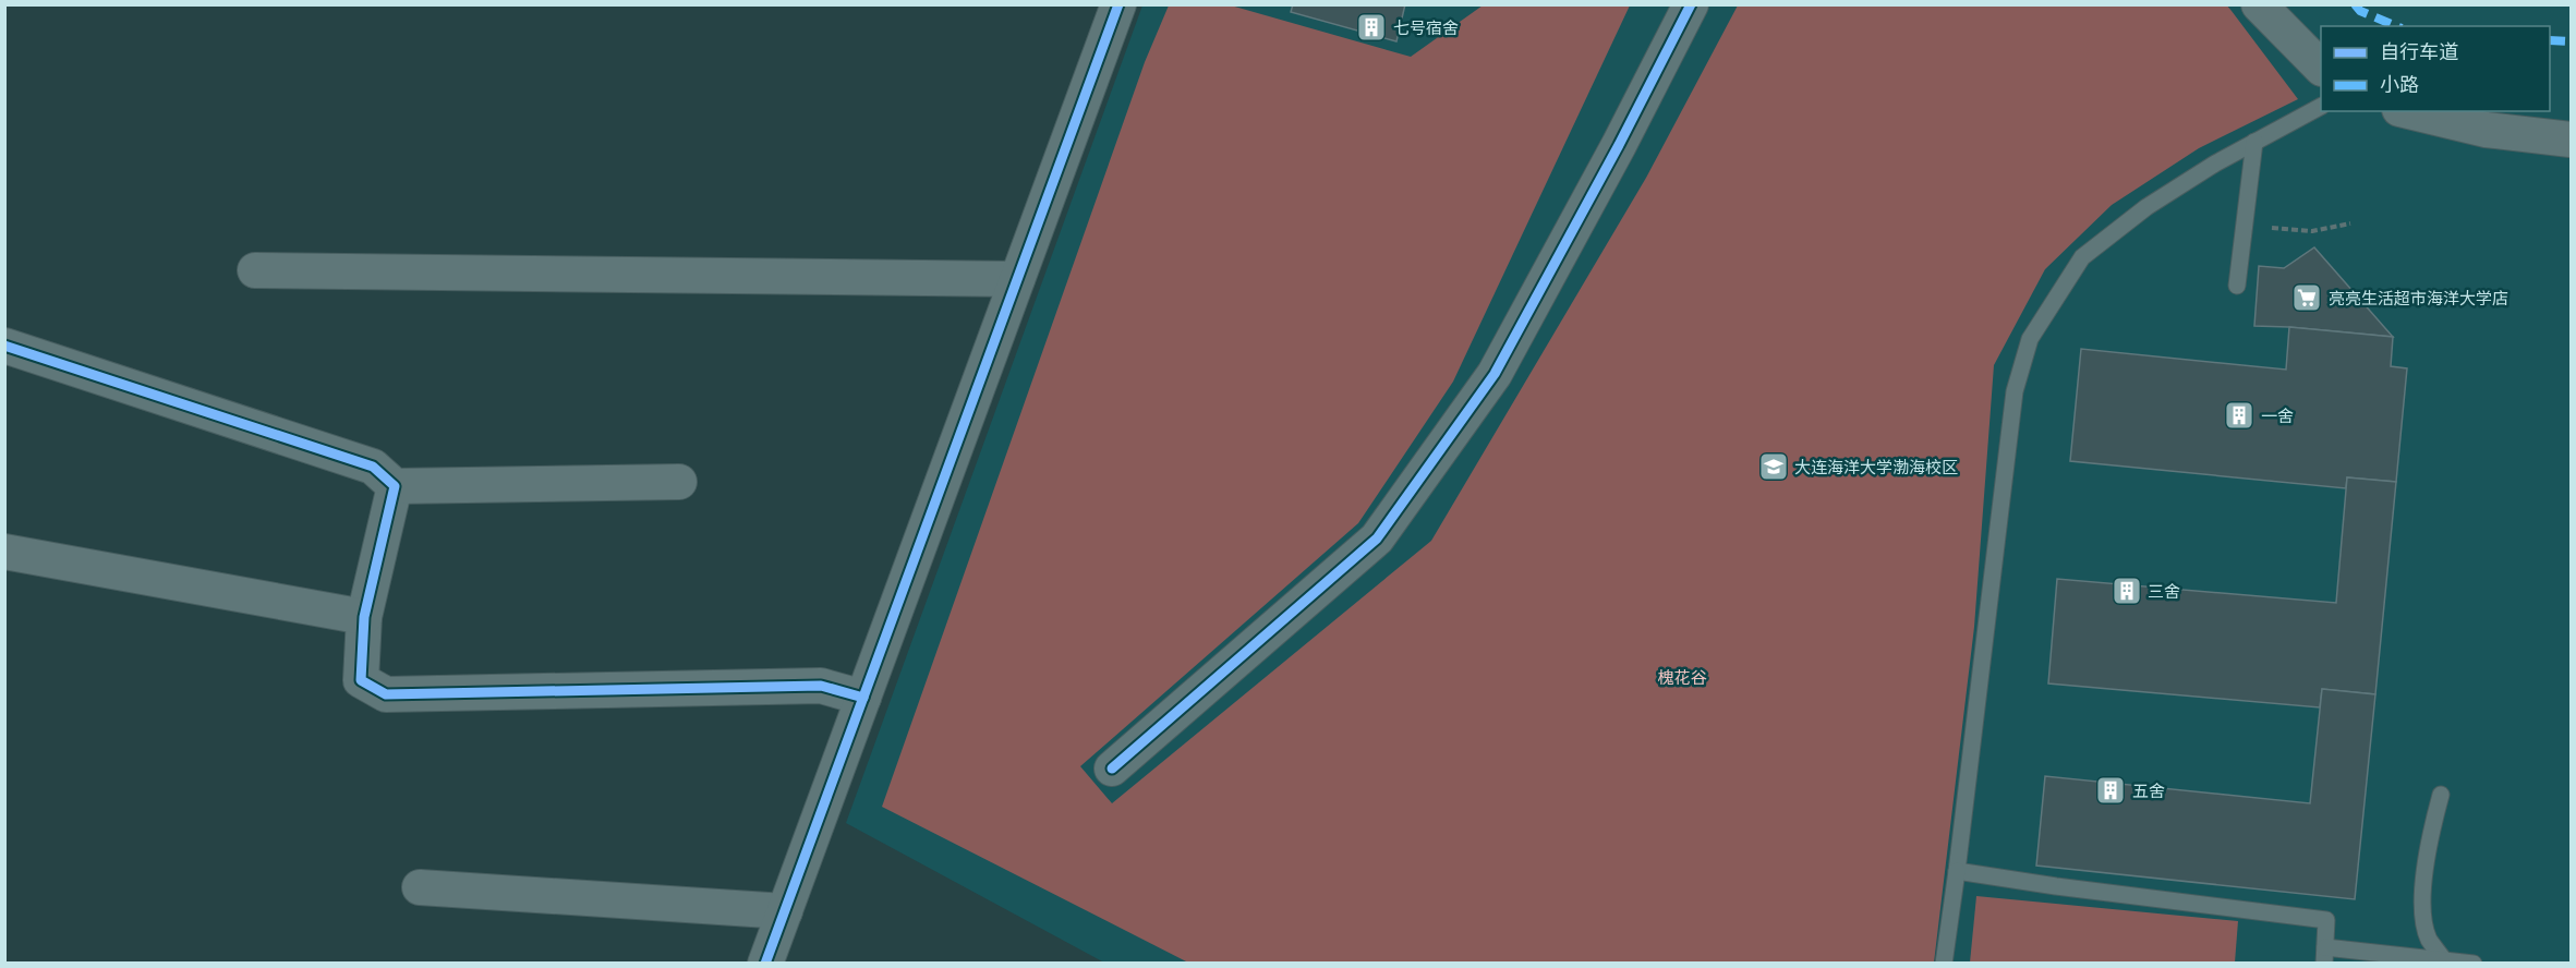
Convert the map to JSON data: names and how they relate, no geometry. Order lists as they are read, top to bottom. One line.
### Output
{"parks":["槐花谷"],"places":{"building":["七号宿舍","一舍","三舍","五舍"],"supermarket":["亮亮生活超市海洋大学店"],"school or university":["大连海洋大学渤海校区"]},"legend":["自行车道","小路"]}
